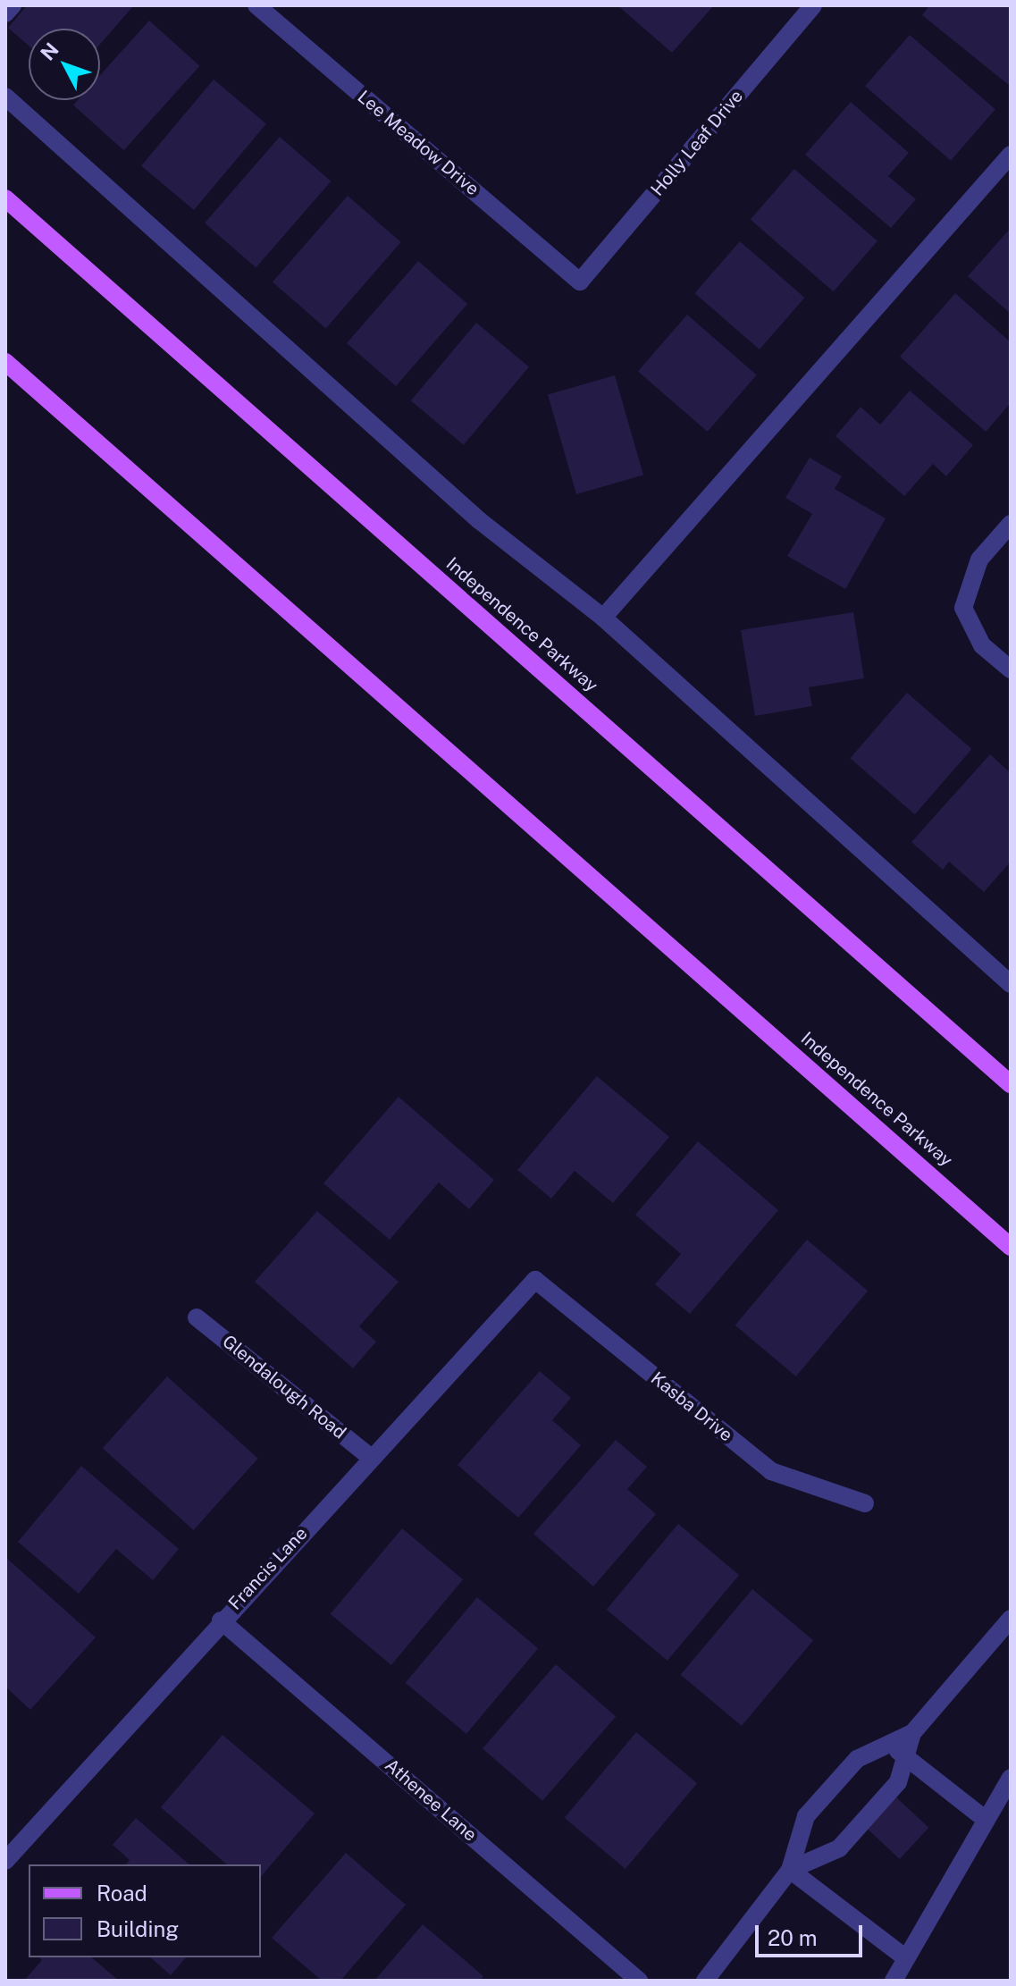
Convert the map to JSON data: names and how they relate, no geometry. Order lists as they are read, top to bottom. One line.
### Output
{"streets":{"main road":["Independence Parkway"],"street":["Lee Meadow Drive","Holly Leaf Drive","Glendalough Road","Kasba Drive","Francis Lane","Athenee Lane"]},"crossings":[["Lee Meadow Drive","Holly Leaf Drive"],["Glendalough Road","Francis Lane"],["Kasba Drive","Francis Lane"],["Francis Lane","Athenee Lane"]],"legend":["Road","Building"],"scale_bar":"20 m","north":"top left"}
